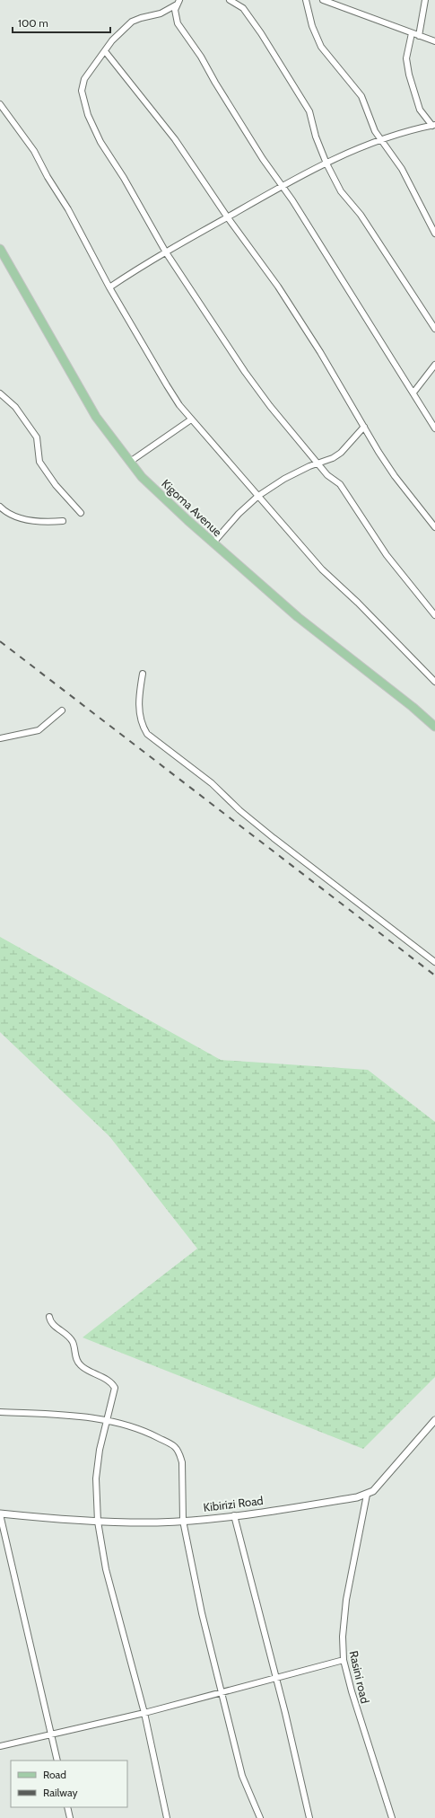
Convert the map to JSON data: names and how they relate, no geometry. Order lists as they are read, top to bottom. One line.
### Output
{"streets":{"main road":["Kigoma Avenue"],"street":["Kibirizi Road","Rasini road"]},"crossings":[["Kibirizi Road","Rasini road"]],"legend":["Road","Railway"],"scale_bar":"100 m"}
